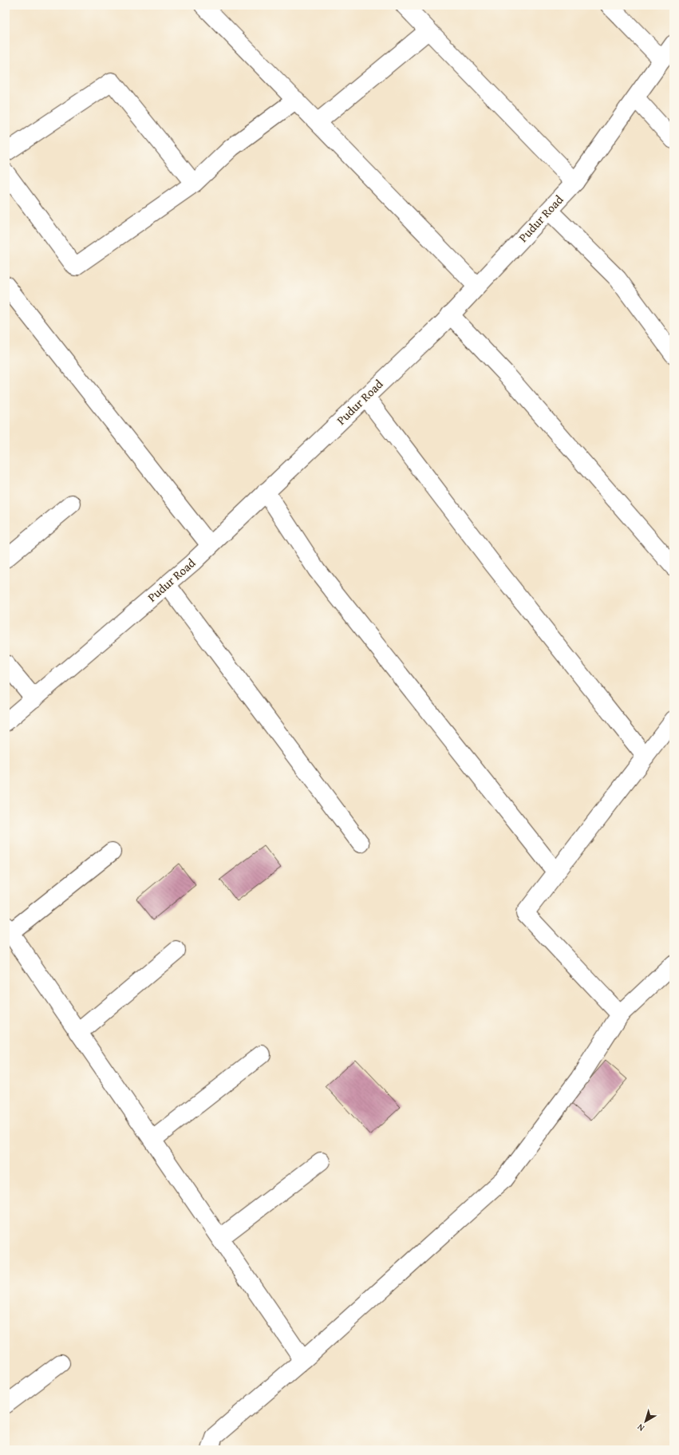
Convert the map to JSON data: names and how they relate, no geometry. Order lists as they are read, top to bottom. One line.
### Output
{"streets":{"street":["Pudur Road"]},"north":"bottom left"}
